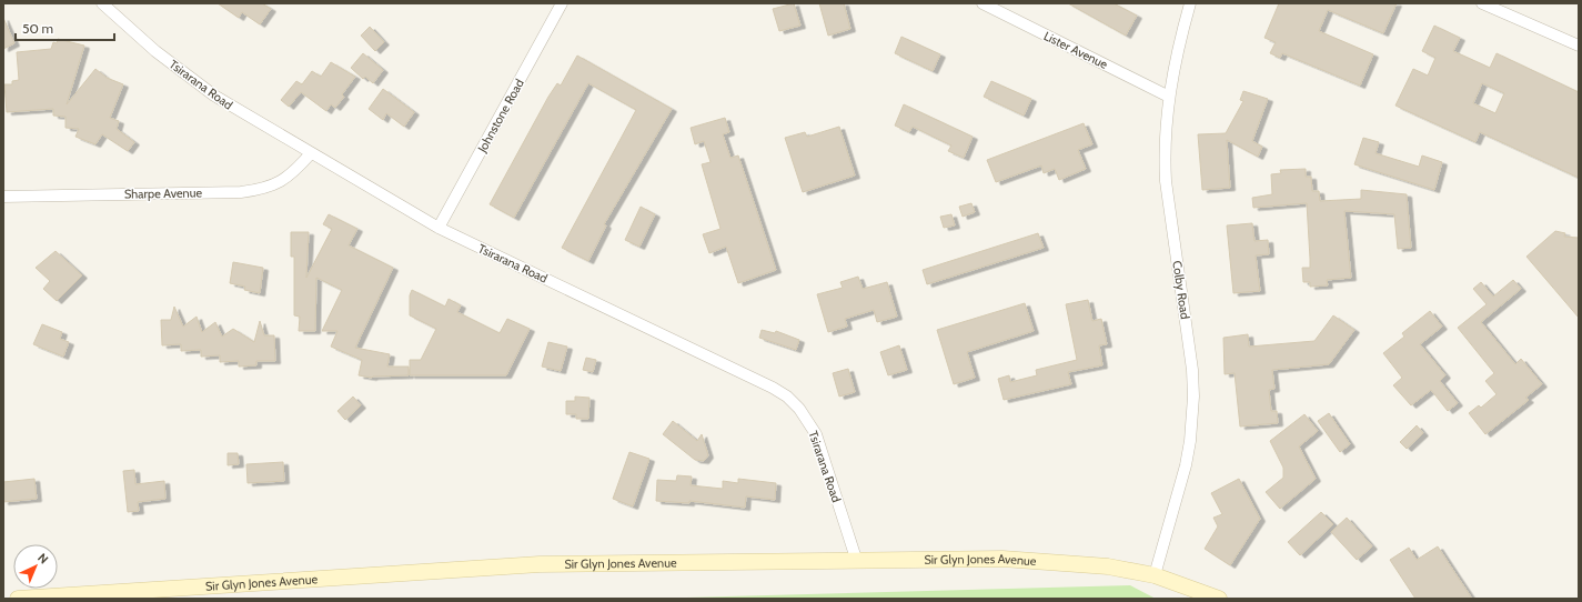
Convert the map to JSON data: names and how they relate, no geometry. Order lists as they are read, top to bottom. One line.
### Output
{"streets":{"main road":["Sir Glyn Jones Avenue"],"street":["Lister Avenue","Tsirarana Road","Johnstone Road","Sharpe Avenue","Colby Road"]},"crossings":[["Lister Avenue","Colby Road"],["Tsirarana Road","Johnstone Road"],["Tsirarana Road","Sharpe Avenue"],["Tsirarana Road","Sir Glyn Jones Avenue"],["Colby Road","Sir Glyn Jones Avenue"]],"scale_bar":"50 m","north":"top right"}
